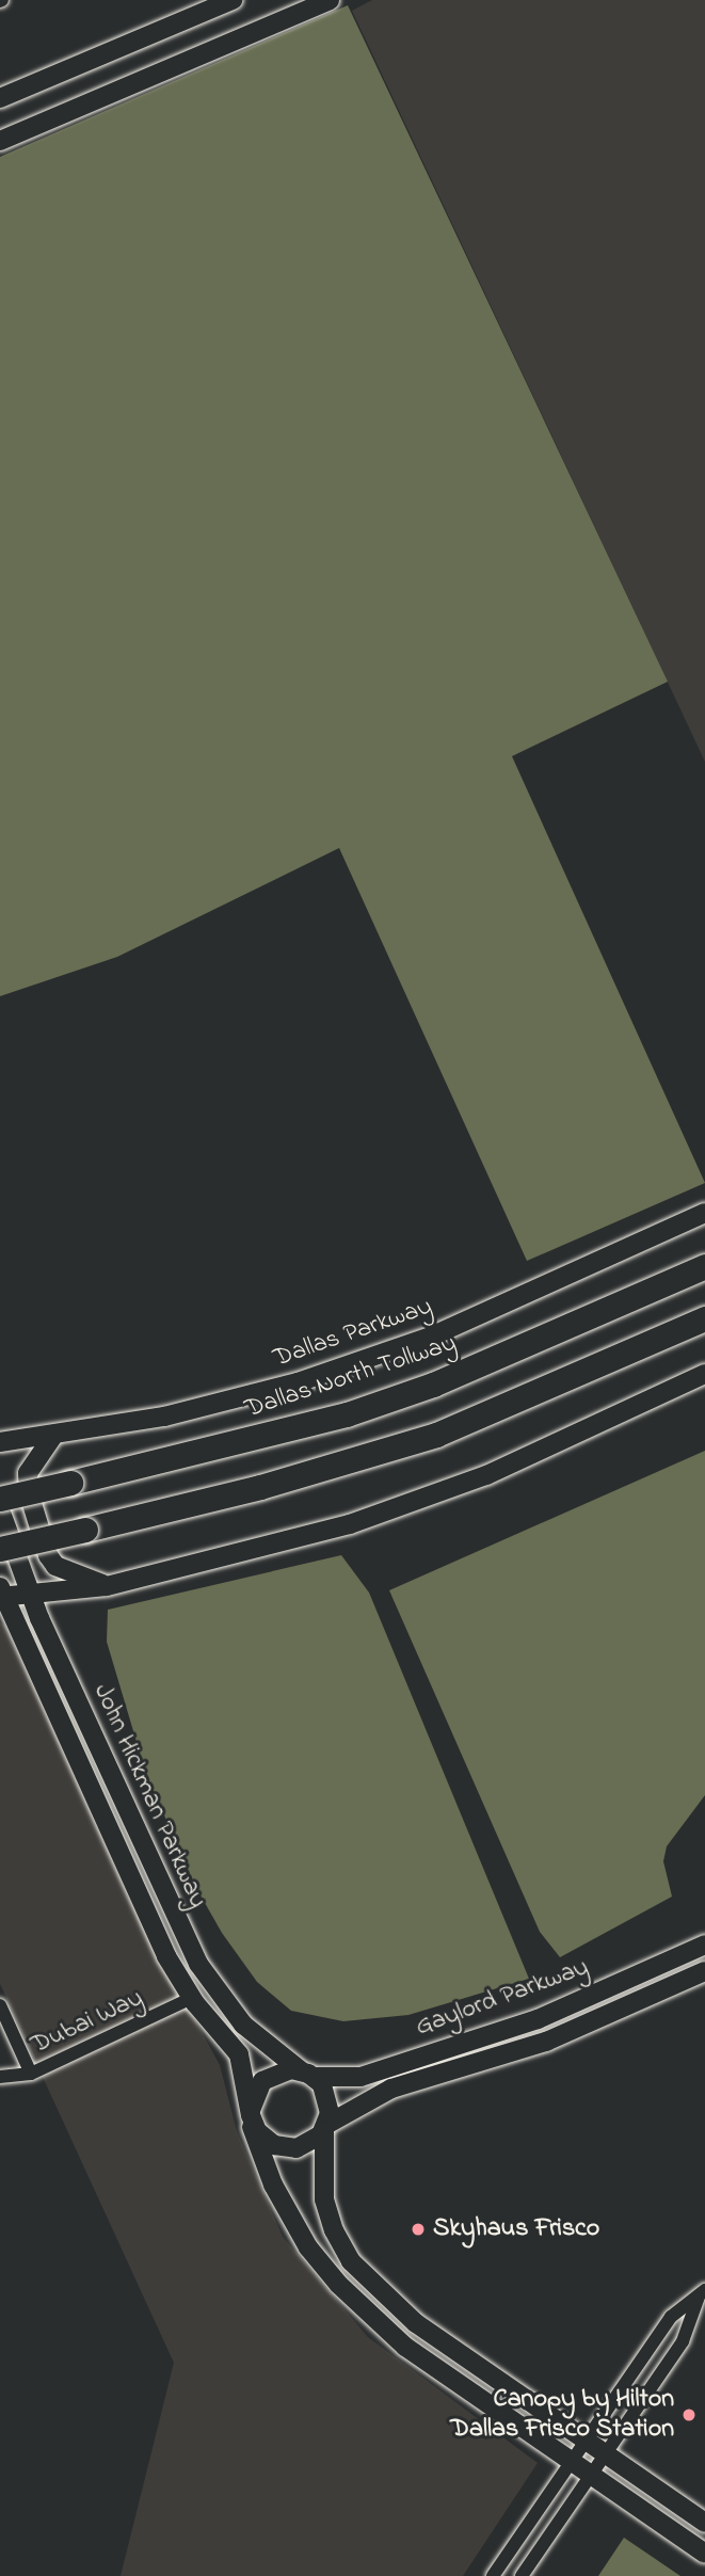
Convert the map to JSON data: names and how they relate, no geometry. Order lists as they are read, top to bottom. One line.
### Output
{"streets":{"highway":["Dallas North Tollway"],"street":["Dallas Parkway","John Hickman Parkway","Gaylord Parkway","Dubai Way"]},"crossings":[["John Hickman Parkway","Gaylord Parkway"],["John Hickman Parkway","Dubai Way"]],"places":["Skyhaus Frisco","Canopy by Hilton Dallas Frisco Station"]}
